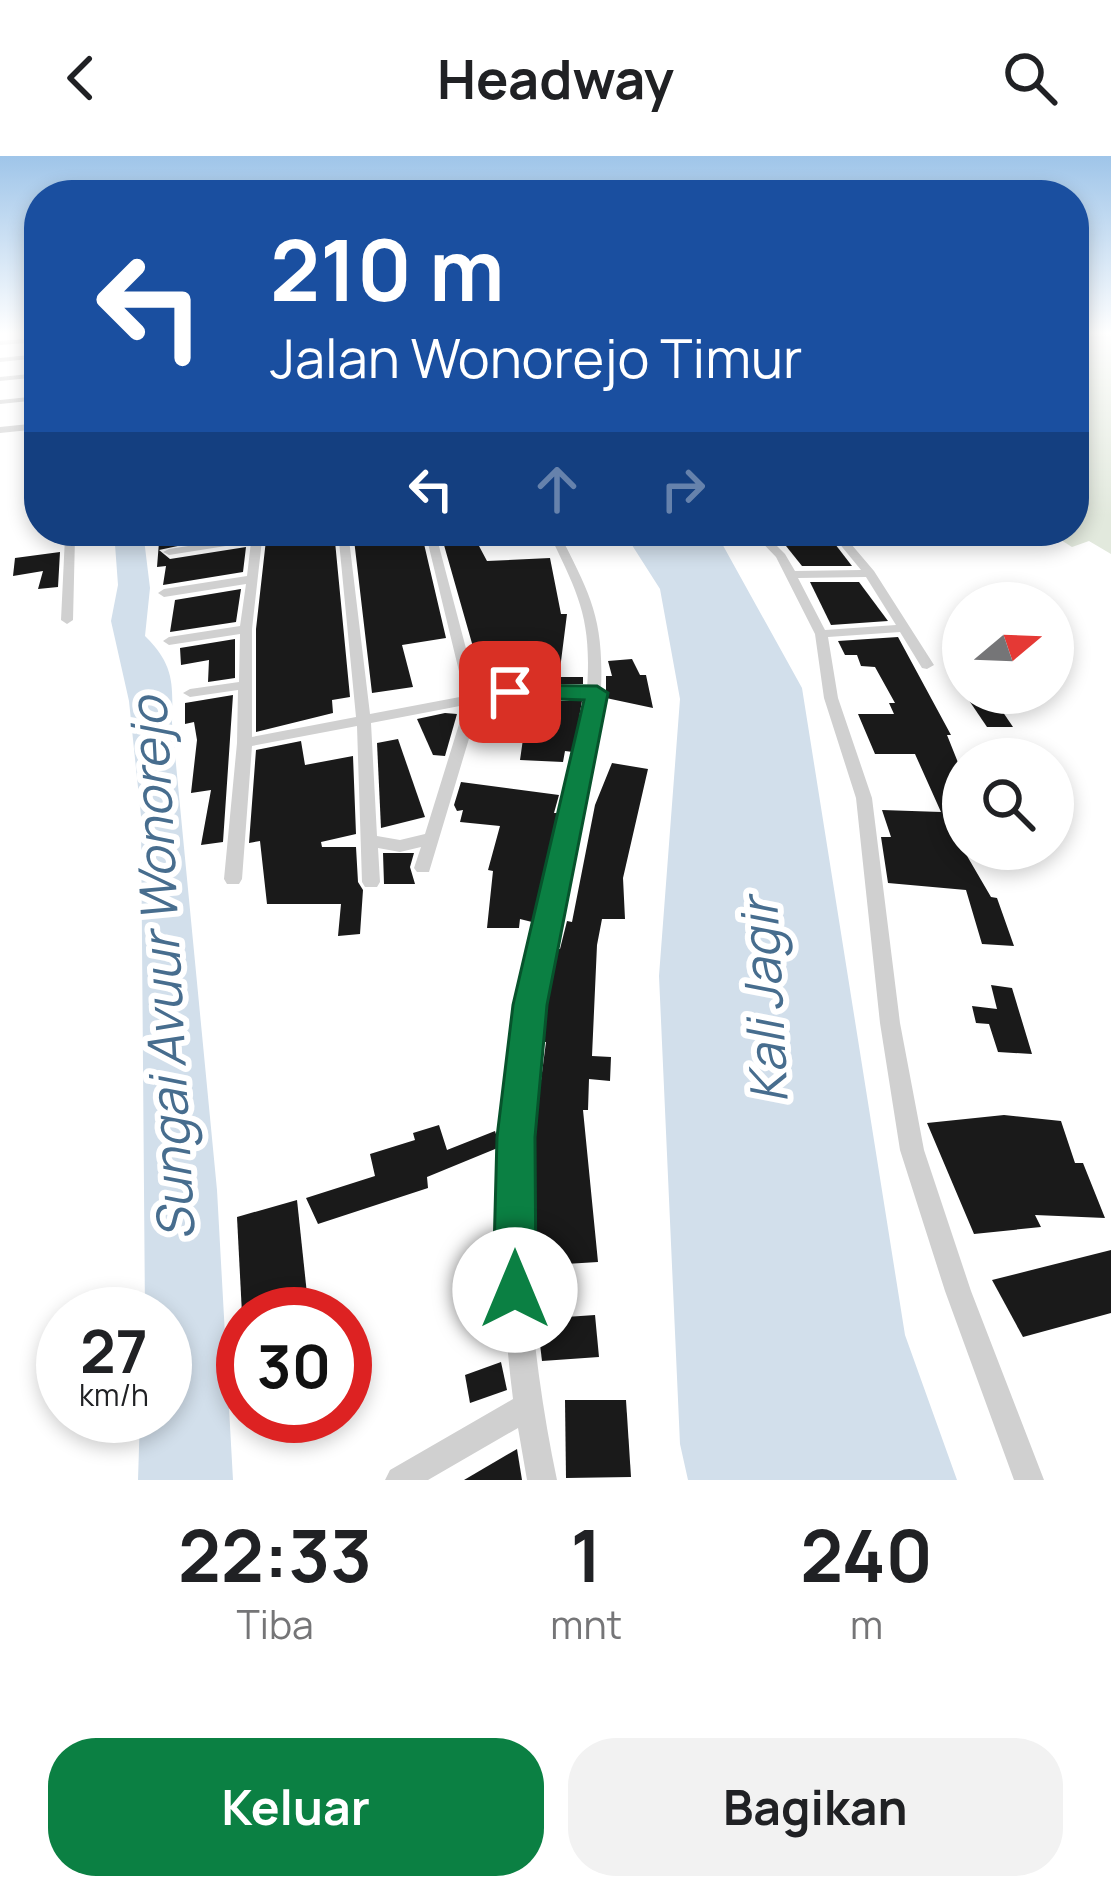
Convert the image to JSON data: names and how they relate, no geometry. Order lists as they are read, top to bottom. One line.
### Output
{"water":["Sungai Avuur Wonorejo","Kali Jagir"],"north":"right","page":{"header":"Headway","turn":["210 m","Jalan Wonorejo Timur"],"speed":"27 km/h","limit":"30","eta":["22:33","Tiba","1","mnt","240","m"],"buttons":["Keluar","Bagikan"]}}
